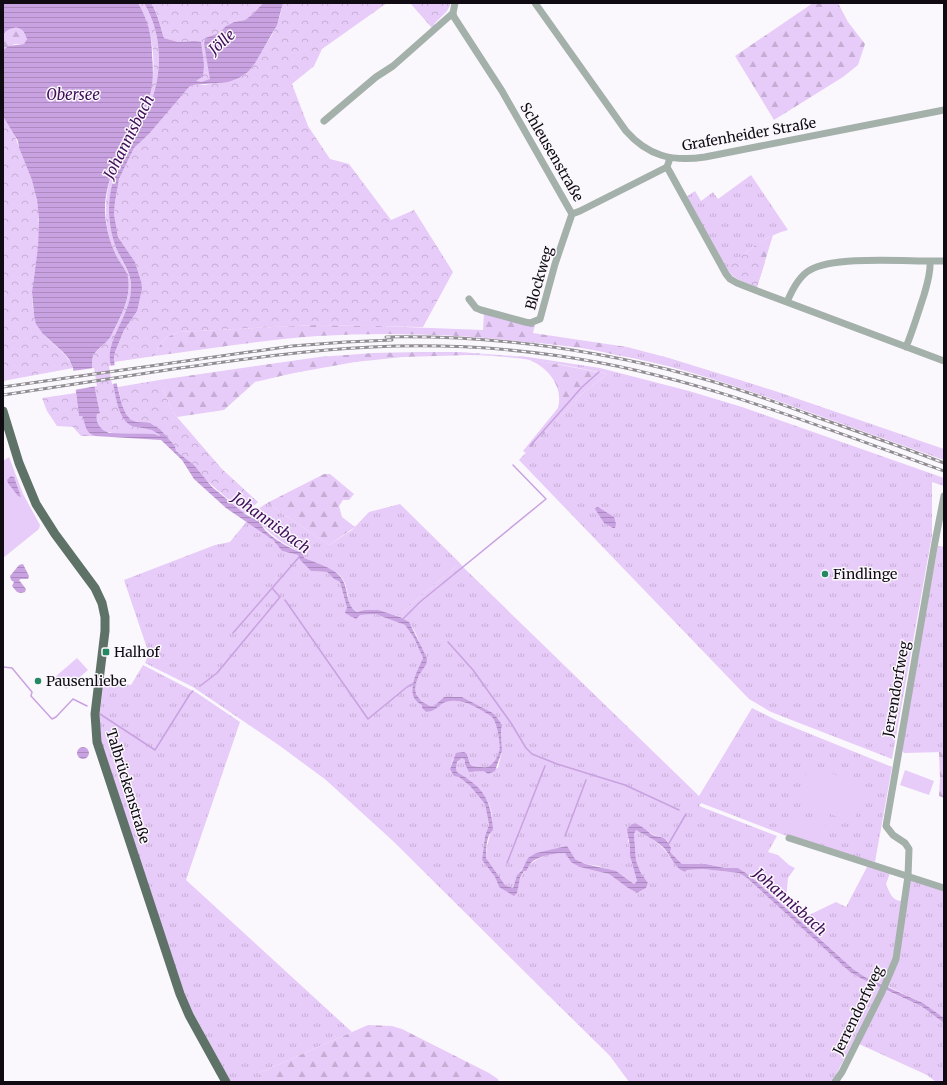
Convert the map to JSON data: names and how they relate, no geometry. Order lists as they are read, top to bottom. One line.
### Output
{"streets":{"main road":["Talbrückenstraße"],"street":["Grafenheider Straße","Schleusenstraße","Blockweg","Jerrendorfweg"]},"crossings":[["Schleusenstraße","Blockweg"]],"water":["Jölle","Obersee","Johannisbach"],"places":{"other":["Findlinge","Pausenliebe"],"transit":["Halhof"]}}
